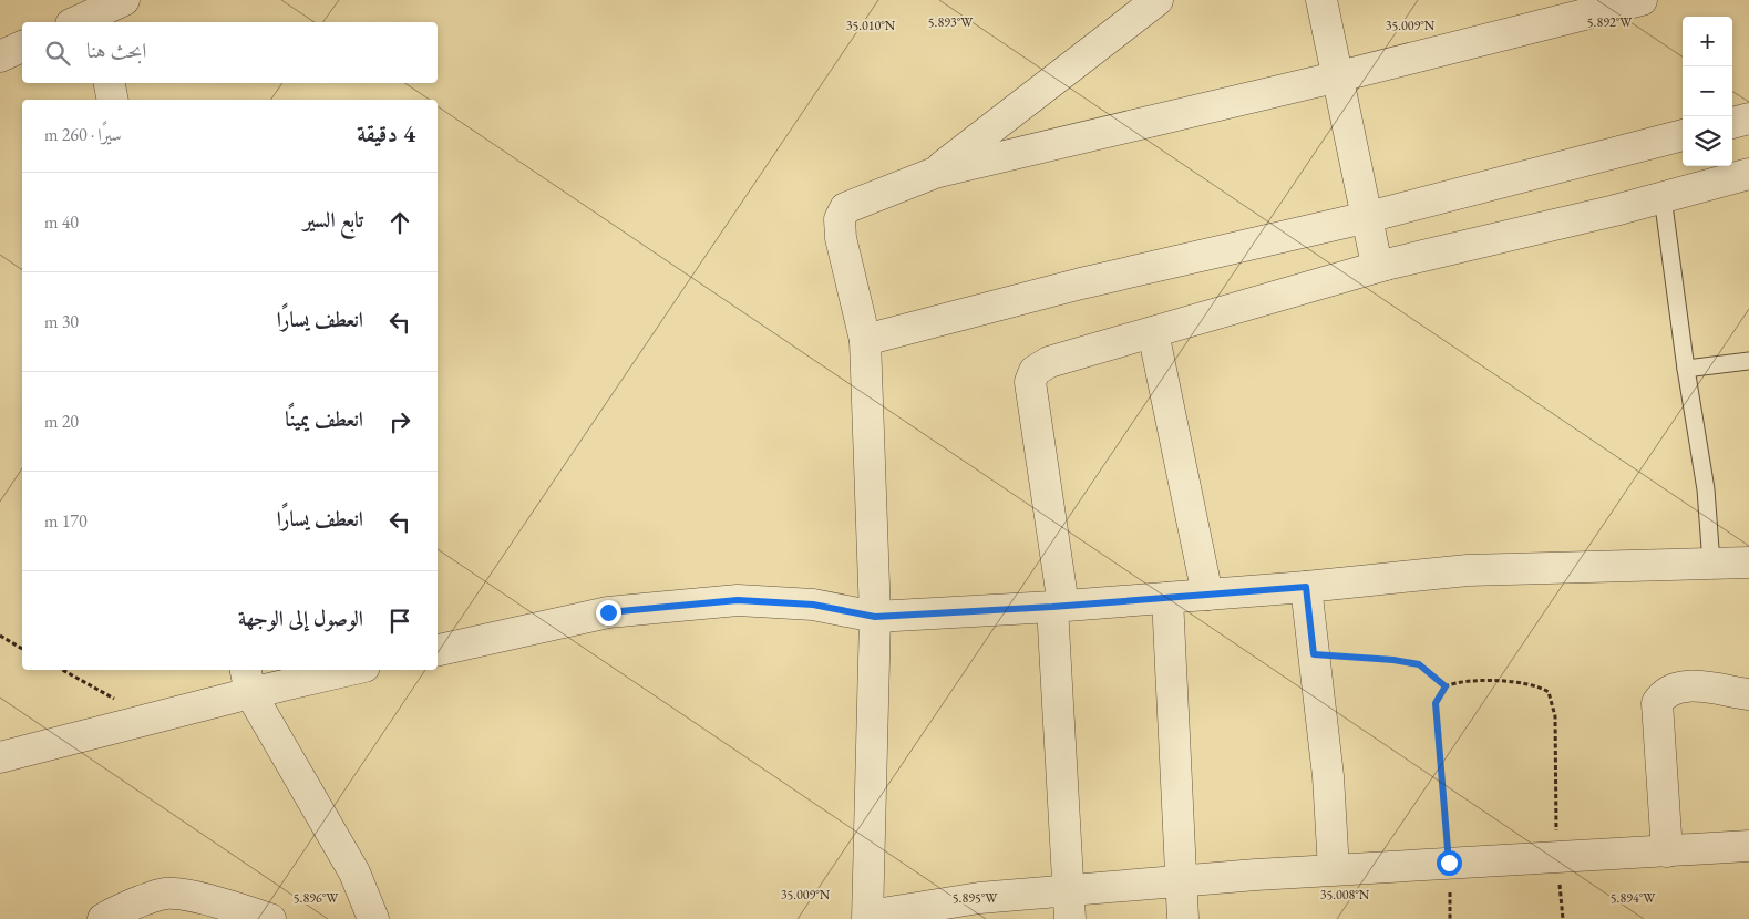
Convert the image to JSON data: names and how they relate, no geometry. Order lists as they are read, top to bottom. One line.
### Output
{"page":{"map_buttons":["+","−"],"search":"ابحث هنا","heading":["4 دقيقة","سيرًا · 260 m"],"list":[["تابع السير","40 m"],["انعطف يسارًا","30 m"],["انعطف يمينًا","20 m"],["انعطف يسارًا","170 m"],"الوصول إلى الوجهة"]},"coordinates":["5.893°W","5.892°W","35.010°N","35.009°N","35.008°N","5.896°W","5.895°W","5.894°W"]}
